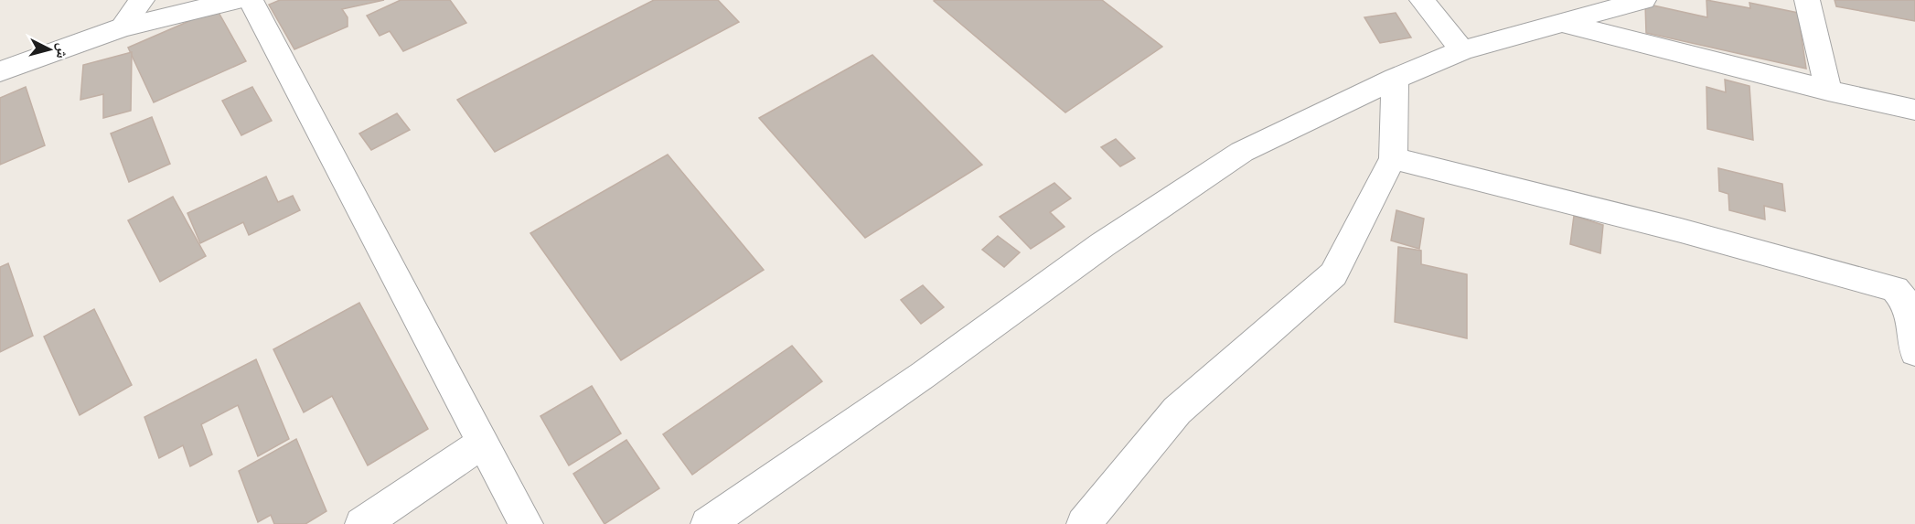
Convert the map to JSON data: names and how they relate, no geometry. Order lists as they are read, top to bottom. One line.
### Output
{"north":"right"}
